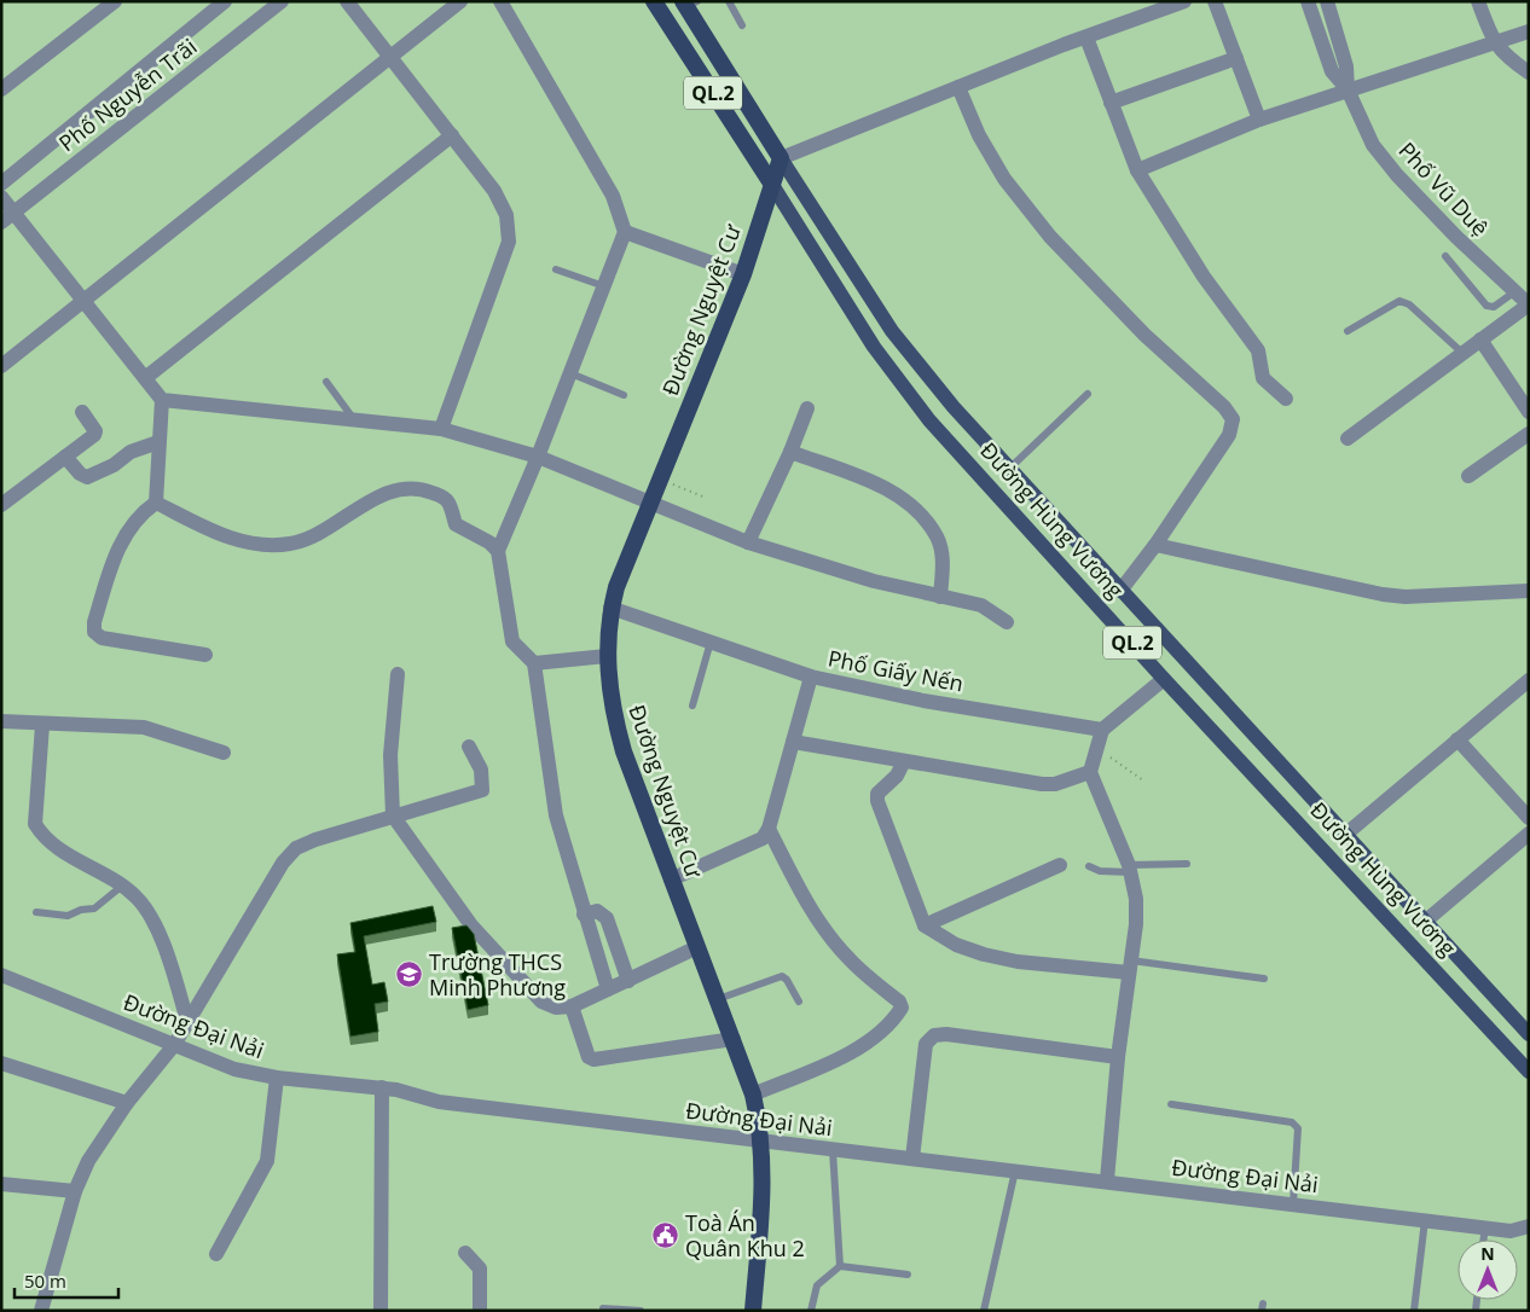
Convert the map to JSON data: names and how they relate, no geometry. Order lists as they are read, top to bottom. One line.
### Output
{"streets":{"highway":["QL.2","Đường Nguyệt Cư","Đường Hùng Vương"],"street":["Phố Nguyễn Trãi","Phố Vũ Duệ","Phố Giấy Nến","Đường Đại Nải"]},"crossings":[["Đường Nguyệt Cư","Đường Hùng Vương"],["Đường Nguyệt Cư","Phố Giấy Nến"],["Đường Nguyệt Cư","Đường Đại Nải"]],"places":{"school or university":["Trường THCS Minh Phương"],"public building":["Toà Án Quân Khu 2"]},"scale_bar":"50 m","north":"top"}
